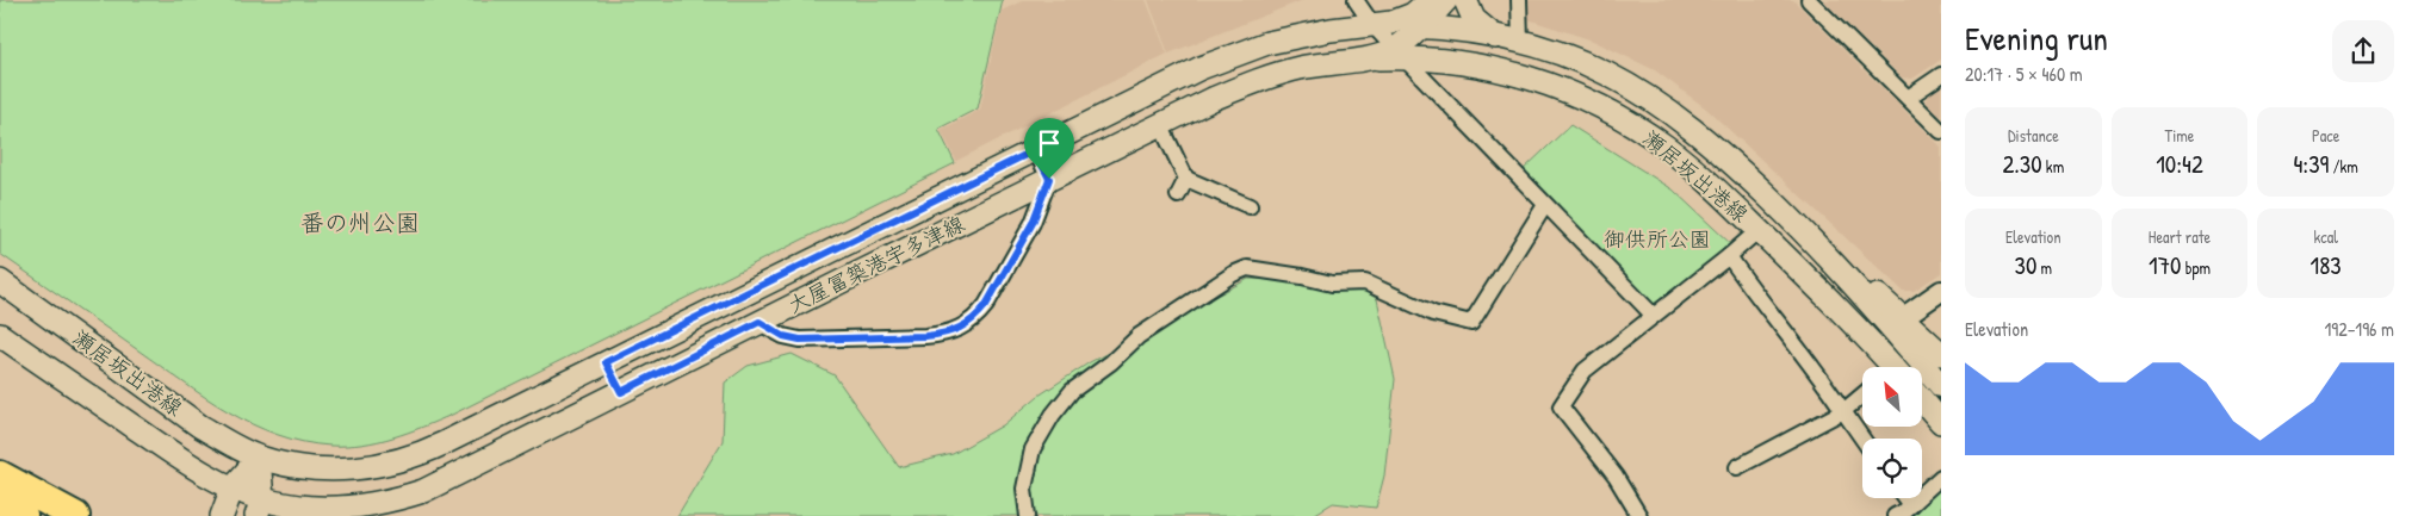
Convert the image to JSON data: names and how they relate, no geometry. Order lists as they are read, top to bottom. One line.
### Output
{"streets":{"main road":["瀬居坂出港線","大屋冨築港宇多津線"]},"crossings":[["瀬居坂出港線","大屋冨築港宇多津線"]],"districts":["番の州公園"],"parks":["御供所公園"],"north":"top left","page":{"heading":["Evening run","20:17 · 5 × 460 m"],"stats":[["Distance","2.30 km"],["Time","10:42"],["Pace","4:39 /km"],["Elevation","30 m"],["Heart rate","170 bpm"],["kcal","183"]],"chart":["Elevation","192–196 m"]}}
